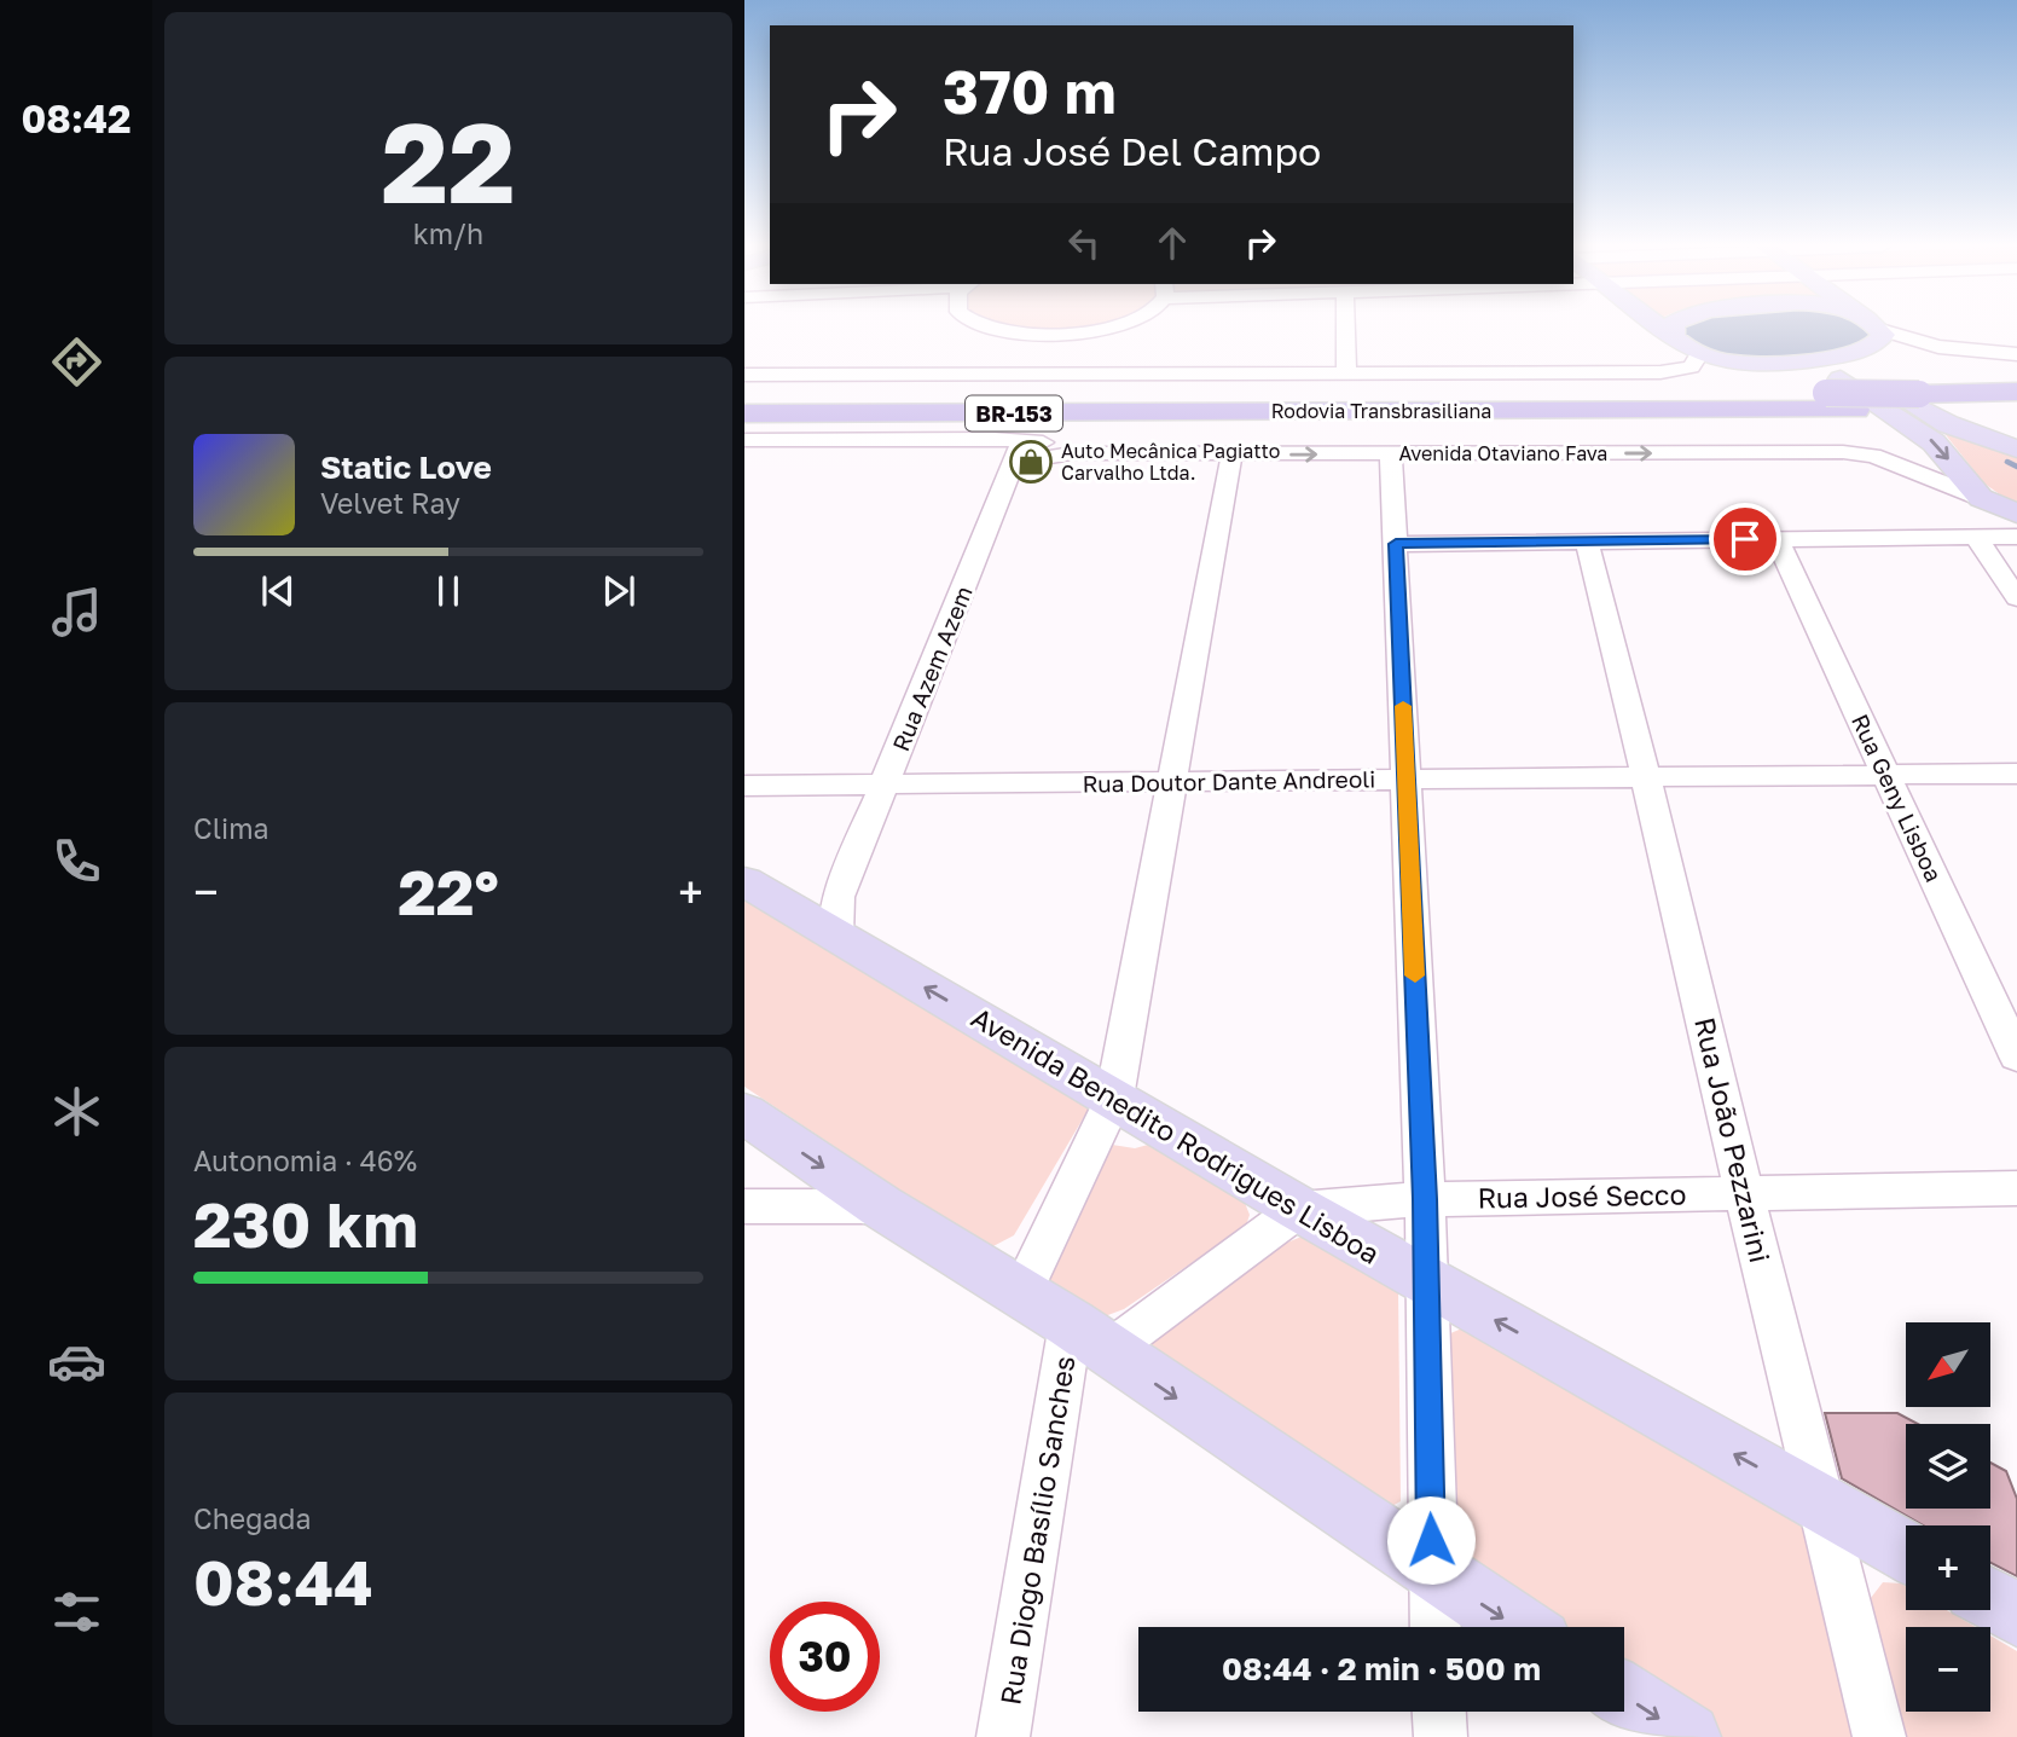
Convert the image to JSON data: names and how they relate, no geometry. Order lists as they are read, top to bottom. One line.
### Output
{"streets":{"highway":["Rodovia Transbrasiliana","BR-153"],"main road":["Avenida Benedito Rodrigues Lisboa"],"street":["Avenida Otaviano Fava","Rua Azem Azem","Rua Doutor Dante Andreoli","Rua Geny Lisboa","Rua João Pezzarini","Rua José Secco","Rua Diogo Basílio Sanches"]},"crossings":[["Avenida Otaviano Fava","Rua Azem Azem"],["Rua Azem Azem","Rua Doutor Dante Andreoli"],["Rua Azem Azem","Avenida Benedito Rodrigues Lisboa"],["Rua Doutor Dante Andreoli","Rua Geny Lisboa"],["Rua Doutor Dante Andreoli","Rua João Pezzarini"],["Avenida Benedito Rodrigues Lisboa","Rua João Pezzarini"],["Avenida Benedito Rodrigues Lisboa","Rua José Secco"],["Avenida Benedito Rodrigues Lisboa","Rua Diogo Basílio Sanches"],["Rua João Pezzarini","Rua José Secco"],["Rua José Secco","Rua Diogo Basílio Sanches"]],"places":{"shop":["Auto Mecânica Pagiatto Carvalho Ltda."]},"north":"bottom left","page":{"tabs":"08:42","tile":[["22","km/h"],"Clima",["Autonomia · 46%","230 km"],["Chegada","08:44"]],"turn":["370 m","Rua José Del Campo"],"song":["Static Love","Velvet Ray"],"heat":["−","22°","+"],"map_buttons":["+","−"],"limit":"30","trip":"08:44 · 2 min · 500 m"}}
